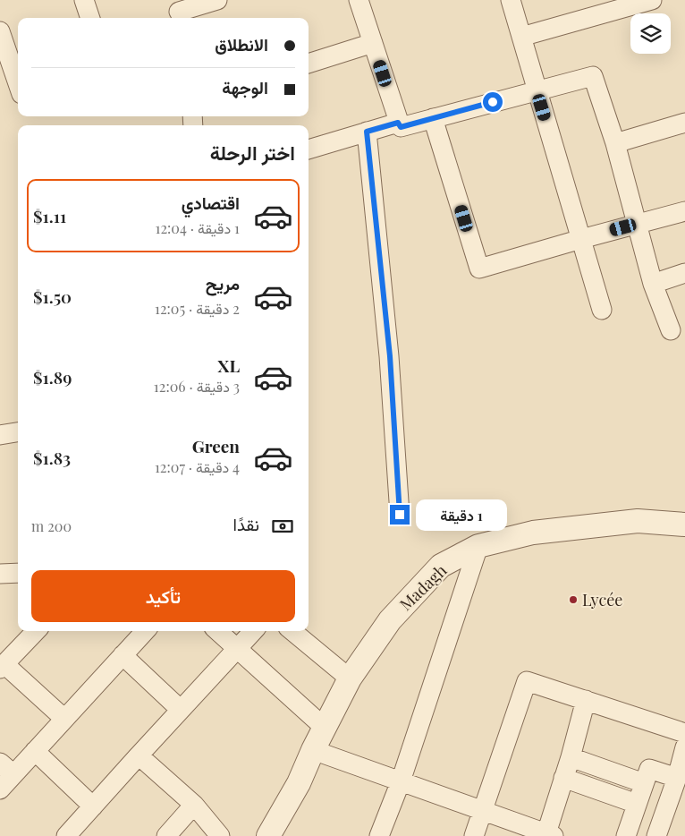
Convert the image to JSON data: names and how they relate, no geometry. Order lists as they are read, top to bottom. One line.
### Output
{"streets":{"street":["Madagh"]},"places":["Lycée"],"page":{"banner":["الانطلاق","الوجهة"],"heading":"اختر الرحلة","list":[{"name":"اقتصادي","note":"1 دقيقة · 12:04","value":"$1.11"},{"name":"مريح","note":"2 دقيقة · 12:05","value":"$1.50"},{"name":"XL","note":"3 دقيقة · 12:06","value":"$1.89"},{"name":"Green","note":"4 دقيقة · 12:07","value":"$1.83"}],"bubble":"1 دقيقة","pay":["نقدًا","200 m"],"buttons":"تأكيد"}}
